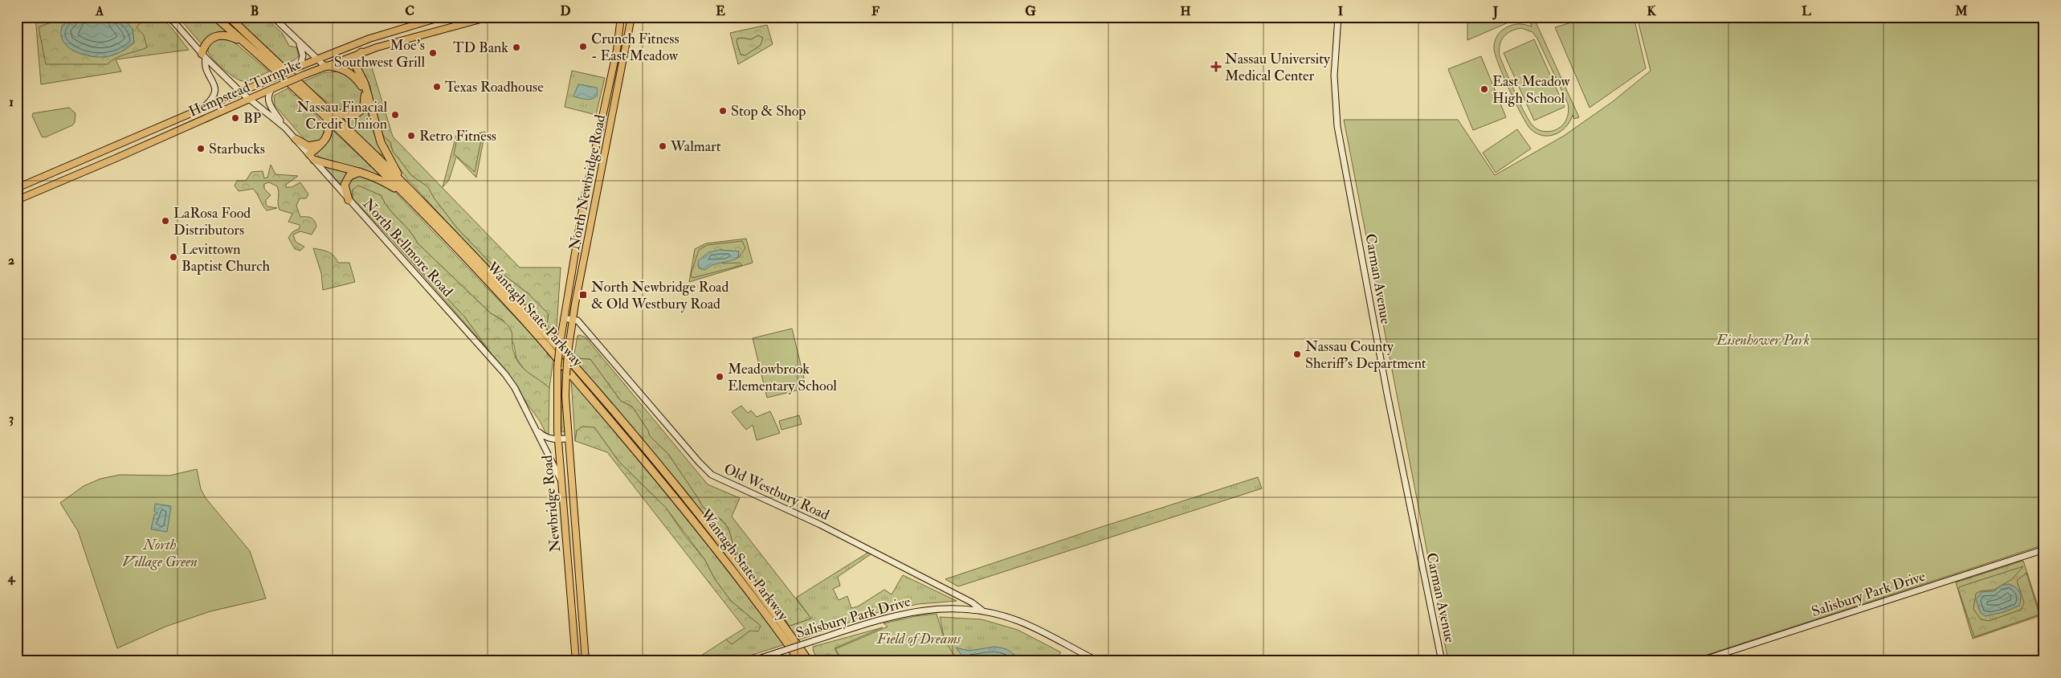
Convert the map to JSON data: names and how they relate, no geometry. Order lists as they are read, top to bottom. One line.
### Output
{"streets":{"highway":["Wantagh State Parkway"],"main road":["Hempstead Turnpike","North Newbridge Road","North Bellmore Road","Carman Avenue","Old Westbury Road","Newbridge Road","Salisbury Park Drive"]},"crossings":[["Hempstead Turnpike","North Bellmore Road"],["North Newbridge Road","Old Westbury Road"],["North Newbridge Road","Newbridge Road"],["North Bellmore Road","Newbridge Road"],["Old Westbury Road","Salisbury Park Drive"]],"parks":["Eisenhower Park","North Village Green","Field of Dreams"],"places":{"other":["Crunch Fitness - East Meadow","TD Bank","Moe's Southwest Grill","Texas Roadhouse","East Meadow High School","Stop & Shop","Nassau Finacial Credit Uniion","BP","Retro Fitness","Walmart","Starbucks","LaRosa Food Distributors","Levittown Baptist Church","Nassau County Sheriff's Department","Meadowbrook Elementary School"],"health":["Nassau University Medical Center"],"transit":["North Newbridge Road & Old Westbury Road"]},"grid":{"columns":["A","B","C","D","E","F","G","H","I","J","K","L","M"],"rows":["1","2","3","4"]}}
